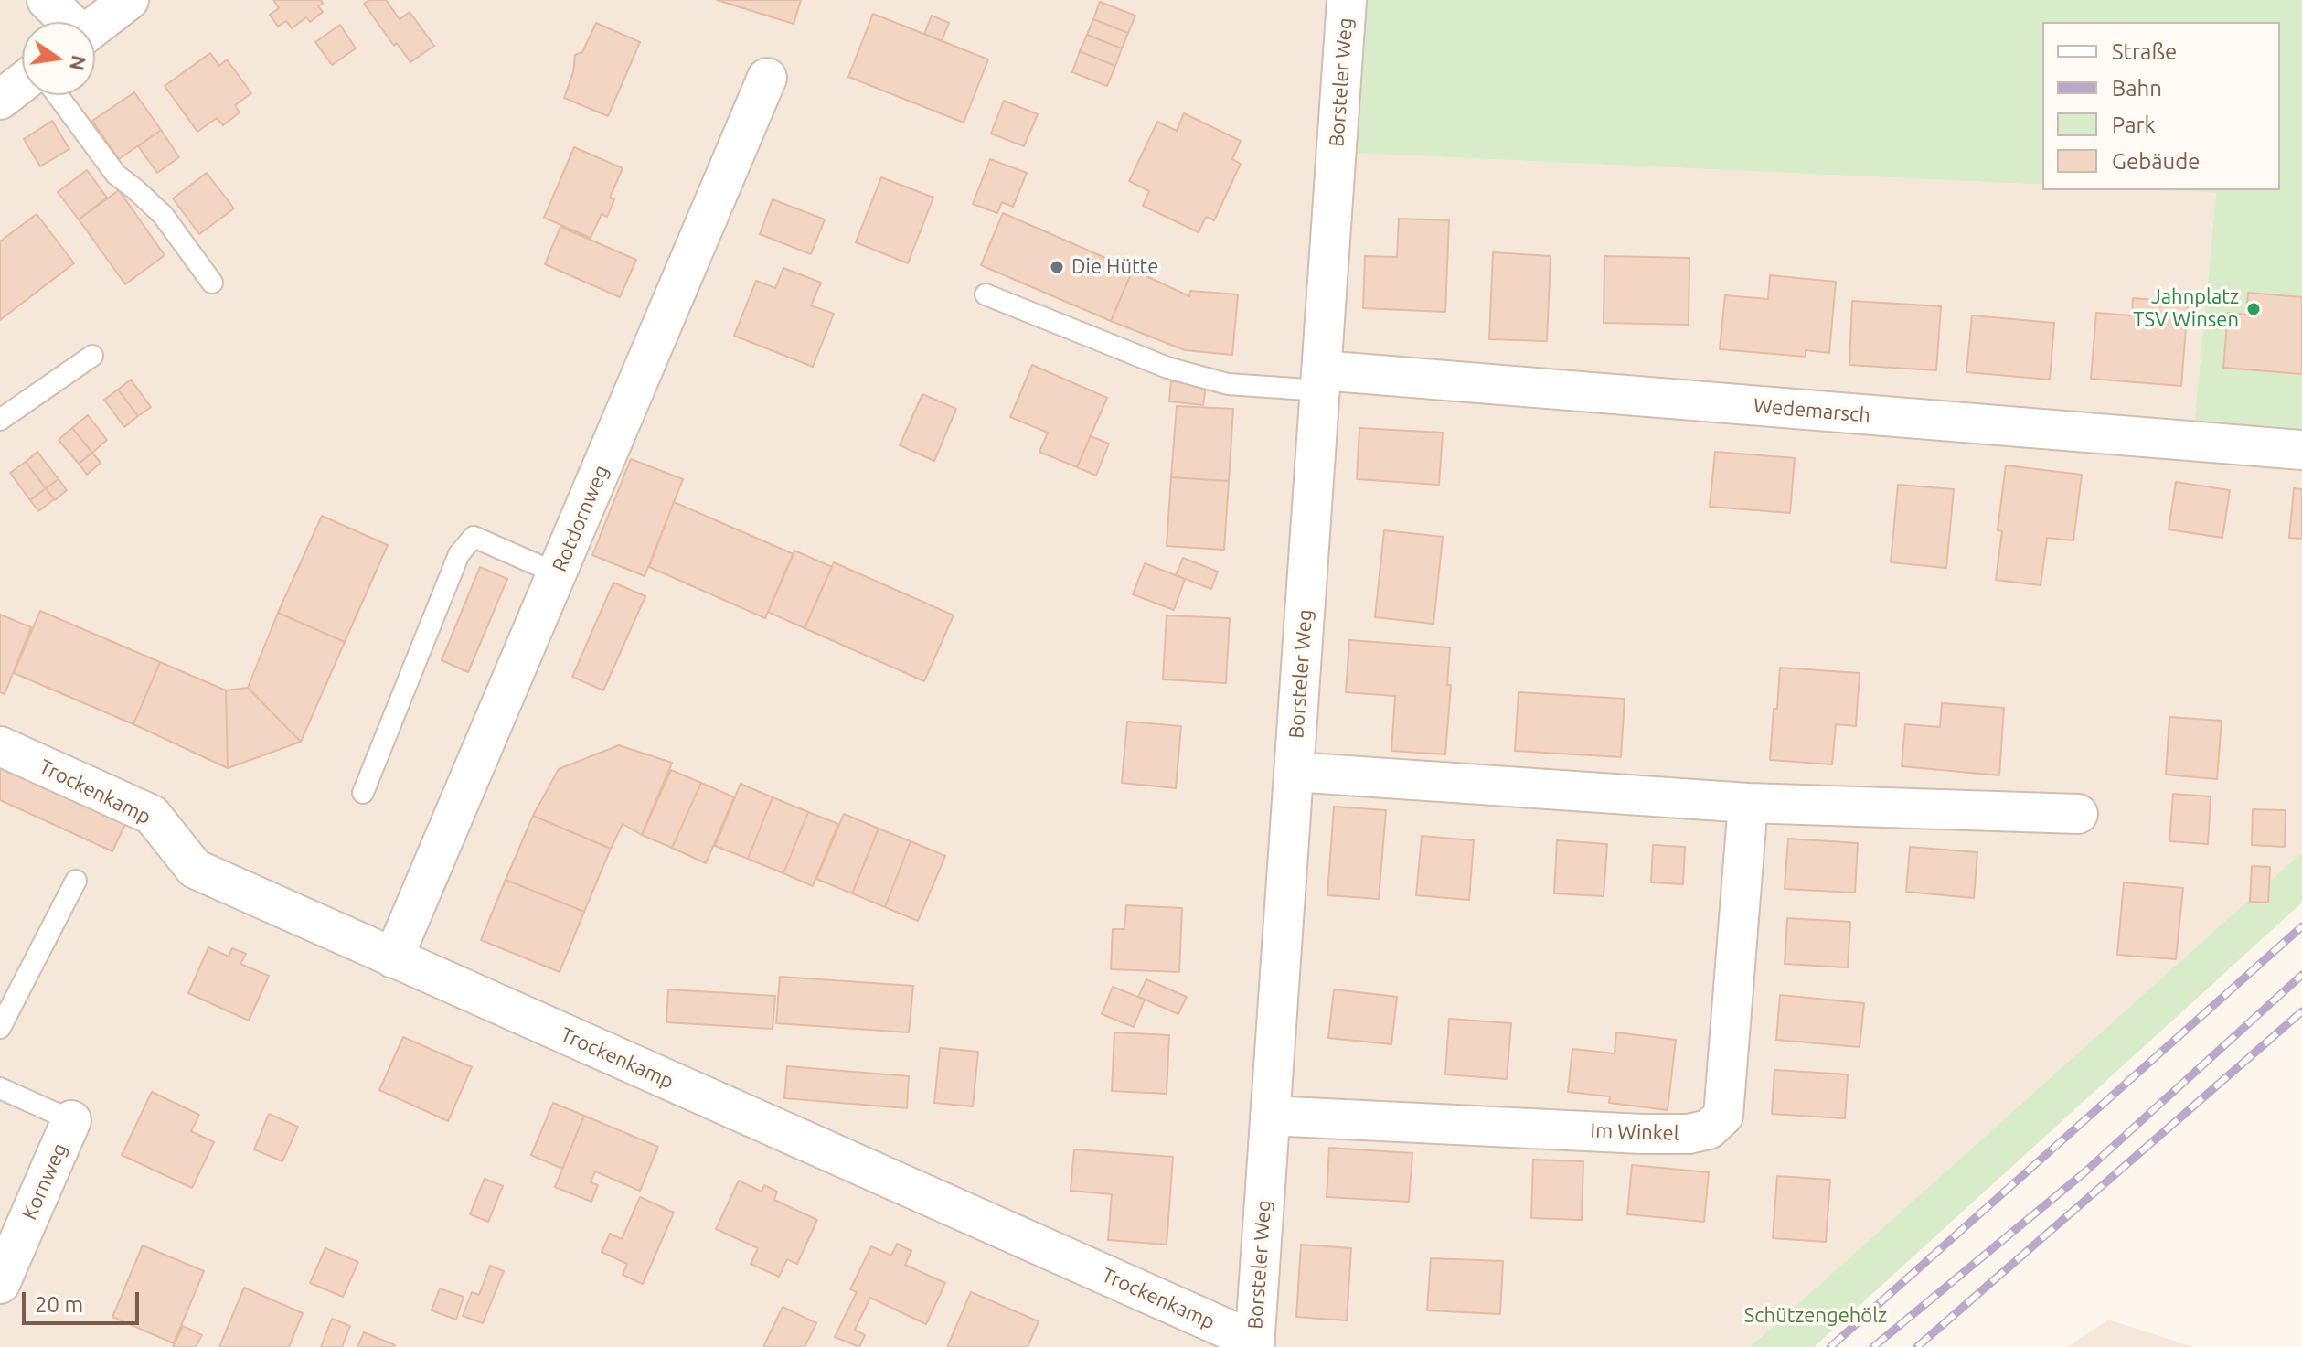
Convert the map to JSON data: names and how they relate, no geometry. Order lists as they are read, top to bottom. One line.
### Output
{"streets":{"street":["Borsteler Weg","Wedemarsch","Rotdornweg","Trockenkamp","Im Winkel","Kornweg"]},"crossings":[["Borsteler Weg","Wedemarsch"],["Borsteler Weg","Trockenkamp"],["Borsteler Weg","Im Winkel"],["Rotdornweg","Trockenkamp"]],"parks":["Schützengehölz"],"places":["Die Hütte","Jahnplatz TSV Winsen"],"legend":["Straße","Bahn","Park","Gebäude"],"scale_bar":"20 m","north":"right"}
